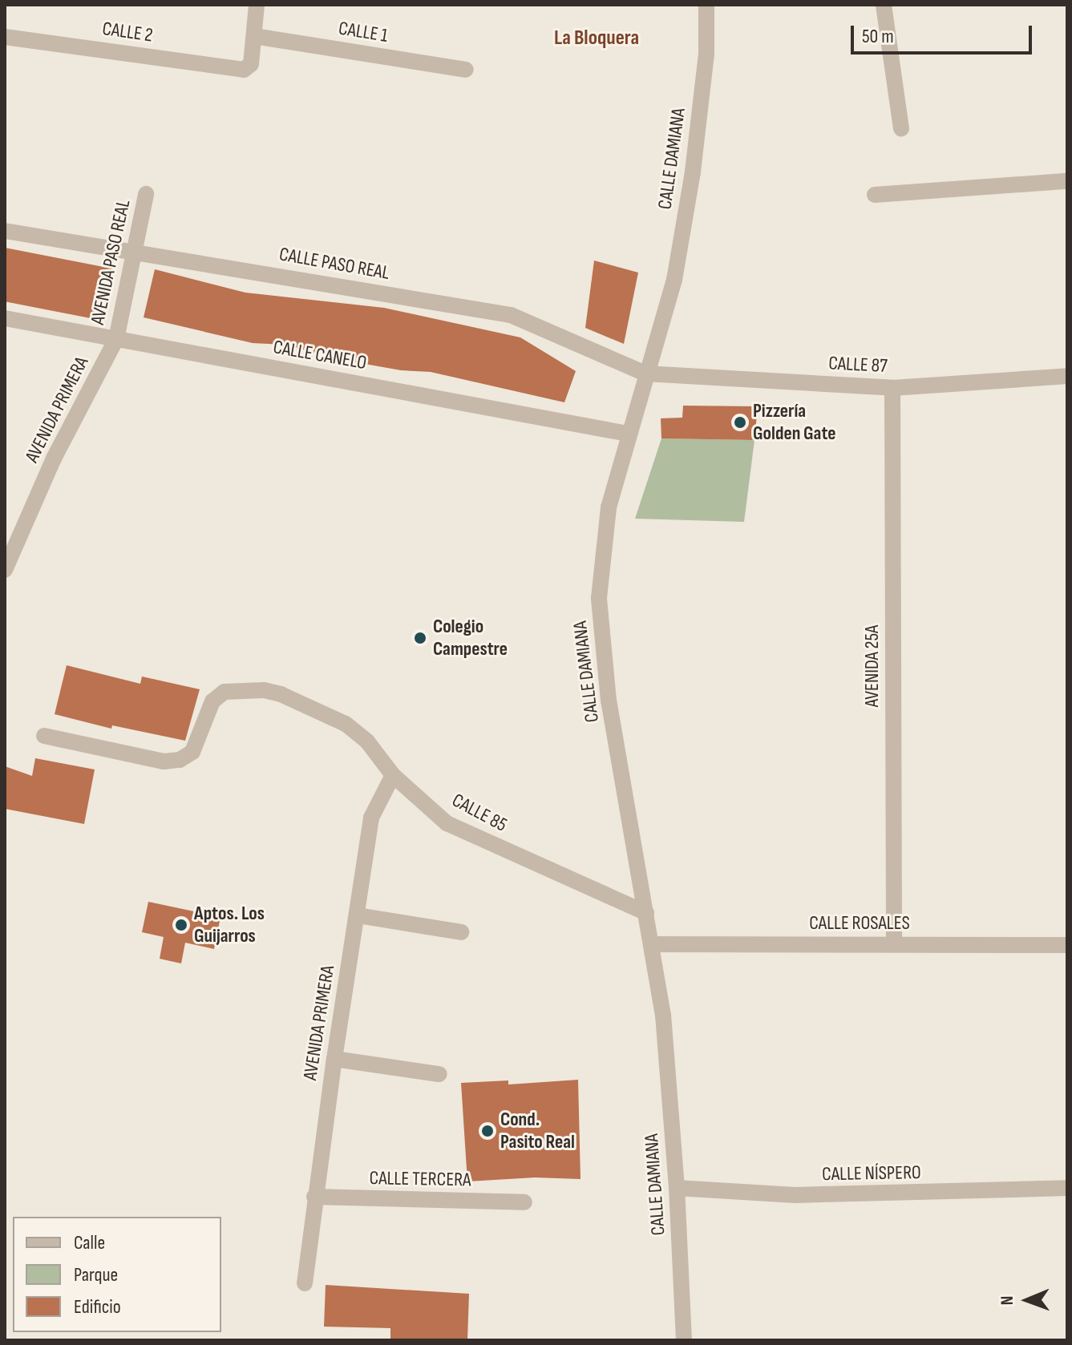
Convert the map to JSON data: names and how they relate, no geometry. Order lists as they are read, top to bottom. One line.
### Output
{"streets":{"street":["CALLE 2","CALLE 1","CALLE DAMIANA","AVENIDA PASO REAL","CALLE PASO REAL","CALLE CANELO","CALLE 87","AVENIDA PRIMERA","AVENIDA 25A","CALLE 85","CALLE ROSALES","CALLE NÍSPERO","CALLE TERCERA"]},"crossings":[["CALLE 2","CALLE 1"],["CALLE DAMIANA","CALLE PASO REAL"],["CALLE DAMIANA","CALLE CANELO"],["CALLE DAMIANA","CALLE 87"],["CALLE DAMIANA","CALLE 85"],["CALLE DAMIANA","CALLE ROSALES"],["CALLE DAMIANA","CALLE NÍSPERO"],["AVENIDA PASO REAL","CALLE PASO REAL"],["AVENIDA PASO REAL","CALLE CANELO"],["AVENIDA PASO REAL","AVENIDA PRIMERA"],["CALLE PASO REAL","CALLE 87"],["CALLE CANELO","AVENIDA PRIMERA"],["CALLE 87","AVENIDA 25A"],["AVENIDA PRIMERA","CALLE 85"],["AVENIDA PRIMERA","CALLE TERCERA"],["AVENIDA 25A","CALLE ROSALES"]],"districts":["La Bloquera"],"places":["Pizzería Golden Gate","Colegio Campestre","Aptos. Los Guijarros","Cond. Pasito Real"],"legend":["Calle","Parque","Edificio"],"scale_bar":"50 m","north":"left"}
